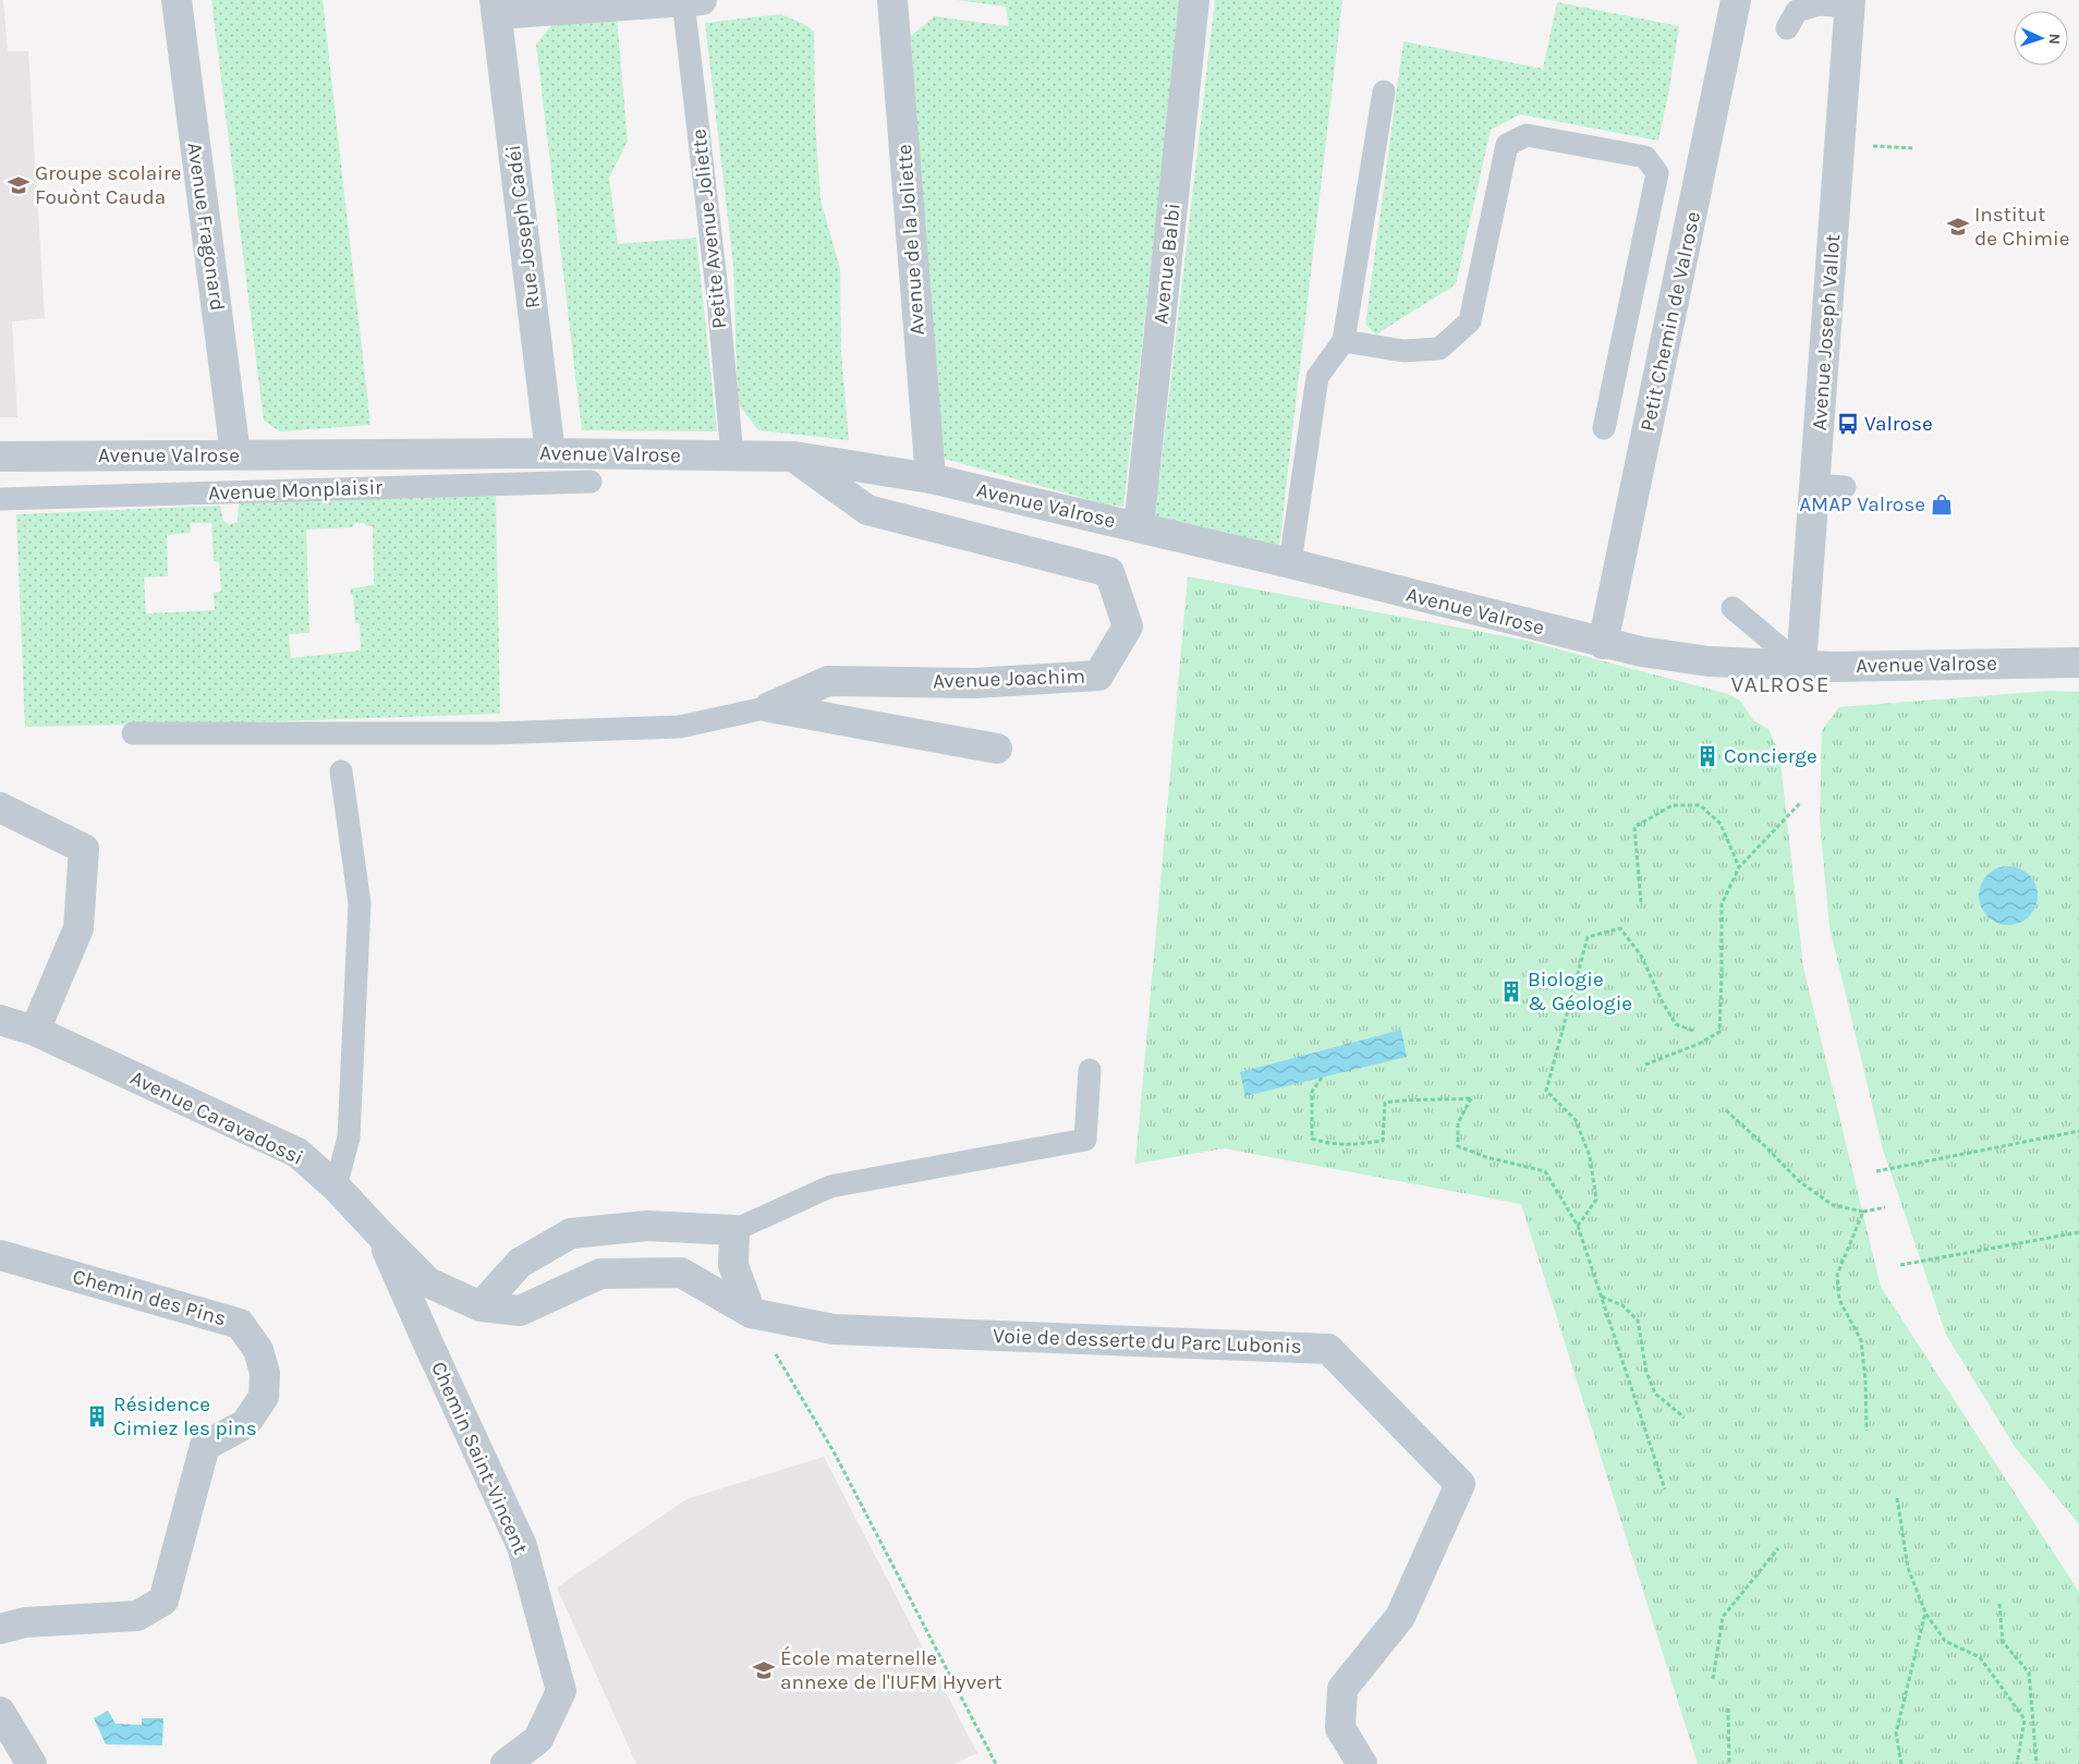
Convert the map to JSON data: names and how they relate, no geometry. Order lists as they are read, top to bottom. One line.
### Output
{"streets":{"street":["Avenue Fragonard","Rue Joseph Cadéi","Avenue de la Joliette","Avenue Balbi","Petit Chemin de Valrose","Avenue Joseph Vallot","Avenue Valrose","Avenue Joachim","Avenue Caravadossi","Chemin des Pins","Voie de desserte du Parc Lubonis","Chemin Saint-Vincent"],"lane":["Petite Avenue Joliette","Avenue Monplaisir"]},"crossings":[["Avenue Fragonard","Avenue Valrose"],["Rue Joseph Cadéi","Avenue Valrose"],["Petite Avenue Joliette","Avenue Valrose"],["Avenue de la Joliette","Avenue Valrose"],["Avenue Balbi","Avenue Valrose"],["Petit Chemin de Valrose","Avenue Valrose"],["Avenue Joseph Vallot","Avenue Valrose"],["Avenue Valrose","Avenue Joachim"],["Avenue Caravadossi","Voie de desserte du Parc Lubonis"],["Avenue Caravadossi","Chemin Saint-Vincent"]],"districts":["VALROSE"],"places":{"school or university":["Groupe scolaire Fouònt Cauda","Institut de Chimie","École maternelle annexe de l'IUFM Hyvert"],"bus stop":["Valrose"],"shop":["AMAP Valrose"],"building":["Concierge","Biologie & Géologie","Résidence Cimiez les pins"]},"north":"right"}
